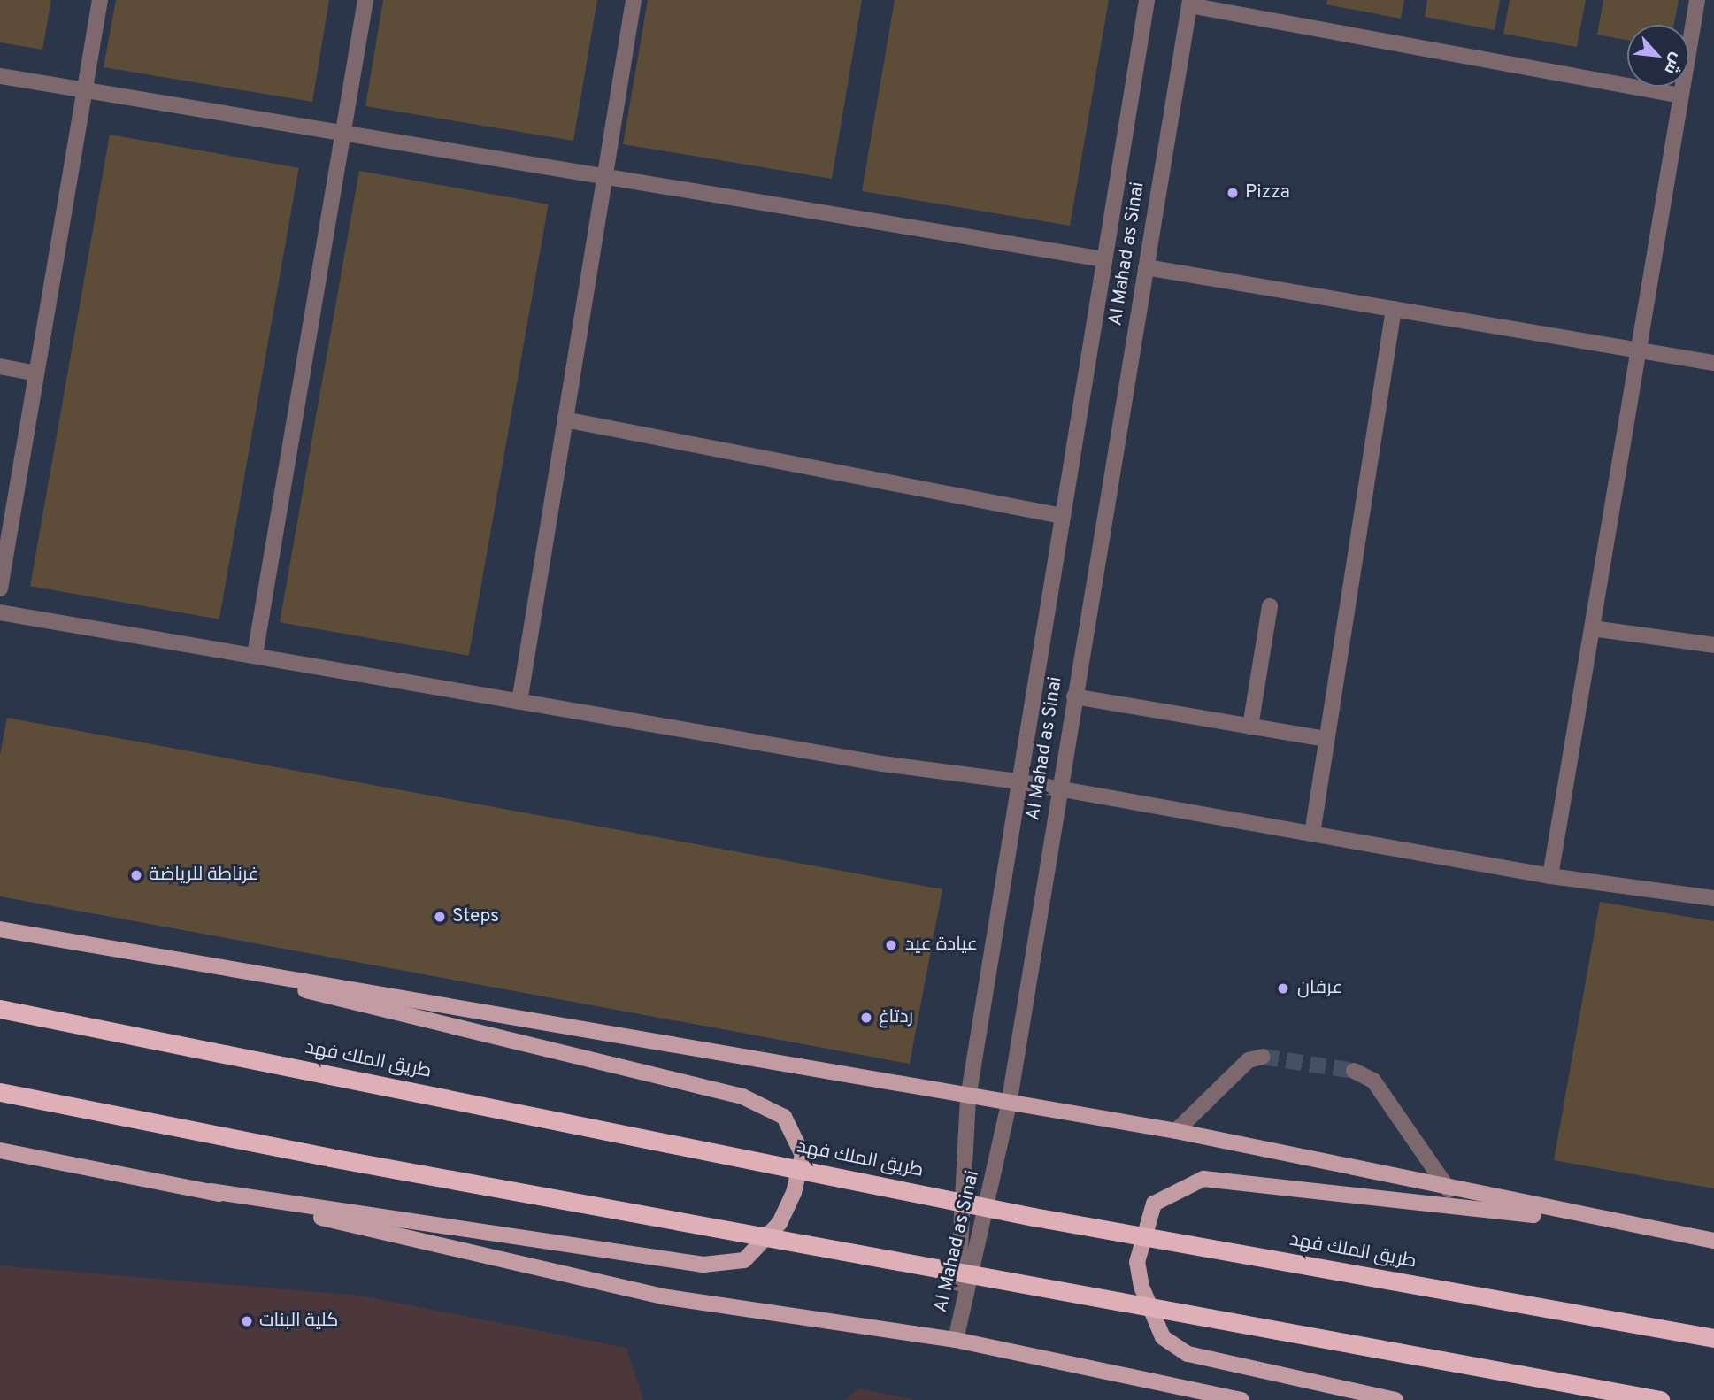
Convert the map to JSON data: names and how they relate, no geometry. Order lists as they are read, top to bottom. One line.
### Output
{"streets":{"highway":["طريق الملك فهد"],"street":["Al Mahad as Sinai"]},"places":["Pizza","غرناطة للرياضة","Steps","عيادة عيد","عرفان","ردتاغ","كلية البنات"],"north":"bottom right"}
